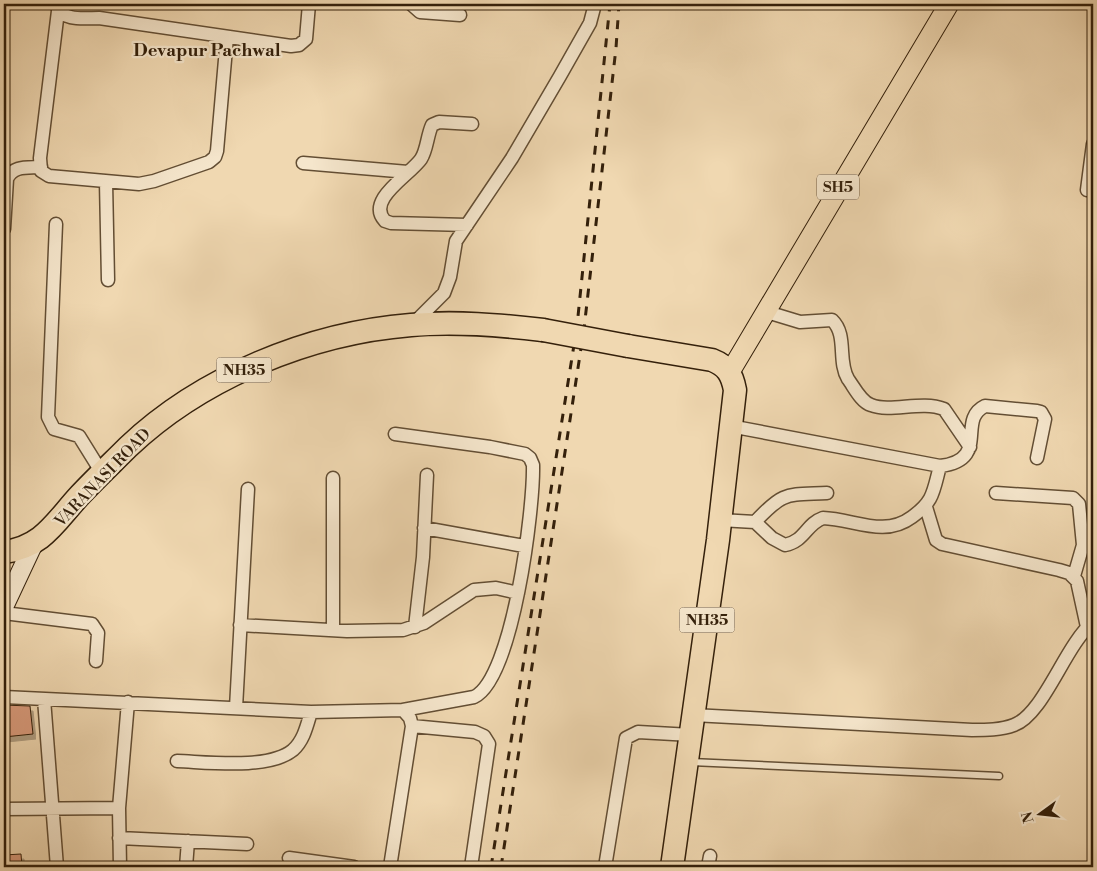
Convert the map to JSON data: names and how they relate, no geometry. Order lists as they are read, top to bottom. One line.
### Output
{"streets":{"highway":["NH35","VARANASI ROAD"],"main road":["SH5"]},"crossings":[["SH5","NH35"],["SH5","VARANASI ROAD"],["NH35","VARANASI ROAD"]],"districts":["Devapur Pachwal"],"north":"left"}
